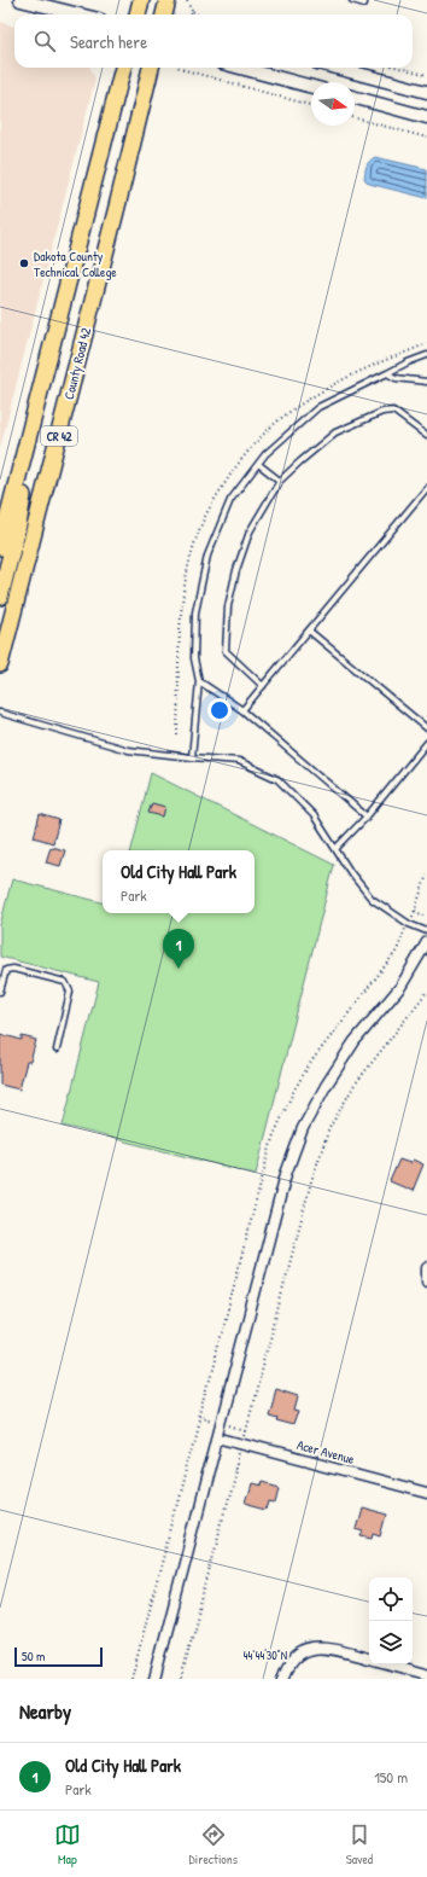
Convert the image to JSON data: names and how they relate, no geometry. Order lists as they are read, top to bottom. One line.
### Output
{"streets":{"highway":["County Road 42","CR 42"],"street":["Acer Avenue"]},"places":["Dakota County Technical College"],"scale_bar":"50 m","north":"right","page":{"search":"Search here","popup":["Old City Hall Park","Park"],"pins":"1","scale":"50 m","heading":"Nearby","list":[{"mark":"1","name":"Old City Hall Park","note":"Park","value":"150 m"}],"nav":["Map","Directions","Saved"]},"coordinates":["44°44'30\"N"]}
